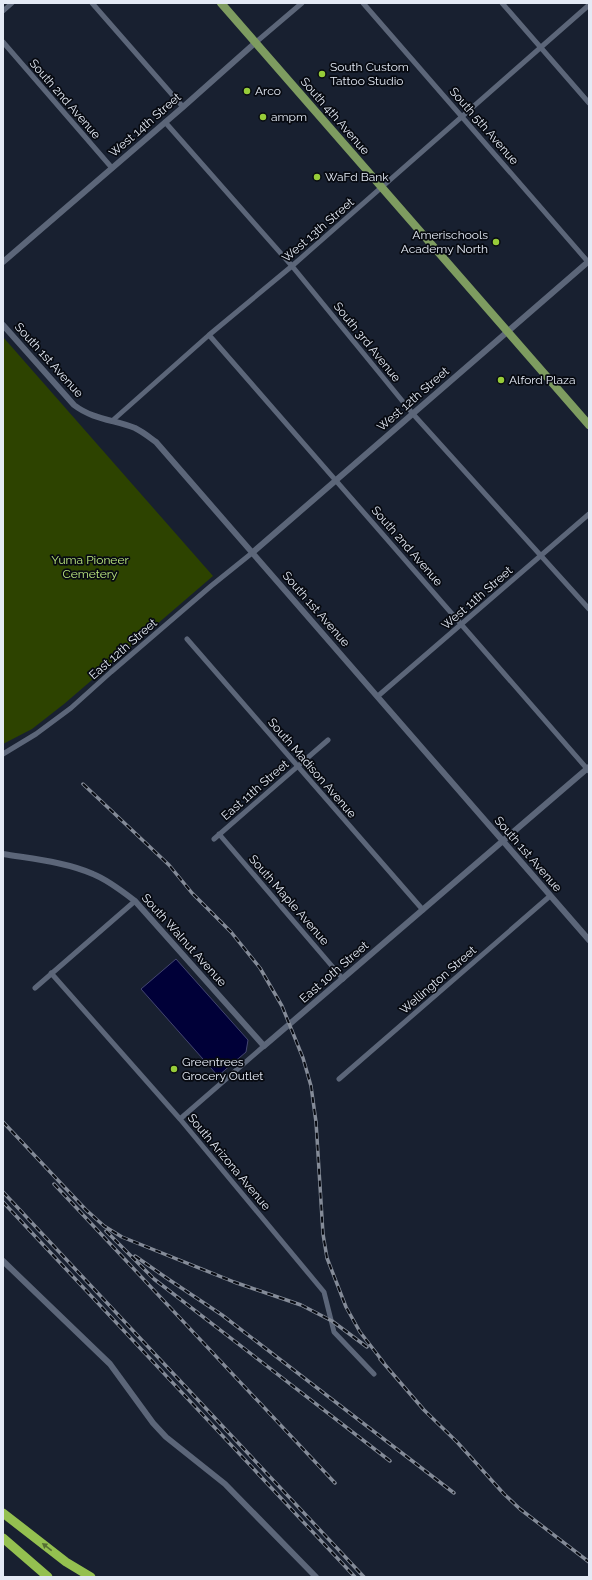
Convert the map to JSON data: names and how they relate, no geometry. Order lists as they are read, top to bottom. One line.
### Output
{"streets":{"main road":["South 4th Avenue"],"street":["South 2nd Avenue","West 14th Street","South 5th Avenue","West 13th Street","South 3rd Avenue","South 1st Avenue","West 12th Street","West 11th Street","East 12th Street","South Madison Avenue","East 11th Street","South Maple Avenue","South Walnut Avenue","East 10th Street","Wellington Street","South Arizona Avenue"]},"crossings":[["South 2nd Avenue","West 14th Street"],["South 2nd Avenue","West 13th Street"],["South 2nd Avenue","West 12th Street"],["South 2nd Avenue","West 11th Street"],["South 2nd Avenue","East 10th Street"],["South 4th Avenue","West 14th Street"],["South 4th Avenue","West 13th Street"],["South 4th Avenue","West 12th Street"],["West 14th Street","South 3rd Avenue"],["South 5th Avenue","West 13th Street"],["South 5th Avenue","West 12th Street"],["West 13th Street","South 3rd Avenue"],["West 13th Street","South 1st Avenue"],["South 3rd Avenue","West 12th Street"],["South 3rd Avenue","West 11th Street"],["South 1st Avenue","West 12th Street"],["South 1st Avenue","West 11th Street"],["South 1st Avenue","East 12th Street"],["South 1st Avenue","East 10th Street"],["South 1st Avenue","Wellington Street"],["West 12th Street","East 12th Street"],["South Madison Avenue","East 11th Street"],["South Madison Avenue","East 10th Street"],["East 11th Street","South Maple Avenue"],["South Maple Avenue","East 10th Street"],["South Walnut Avenue","East 10th Street"],["East 10th Street","South Arizona Avenue"]],"parks":["Yuma Pioneer Cemetery"],"places":["South Custom Tattoo Studio","Arco","ampm","WaFd Bank","Amerischools Academy North","Alford Plaza","Greentrees Grocery Outlet"]}
